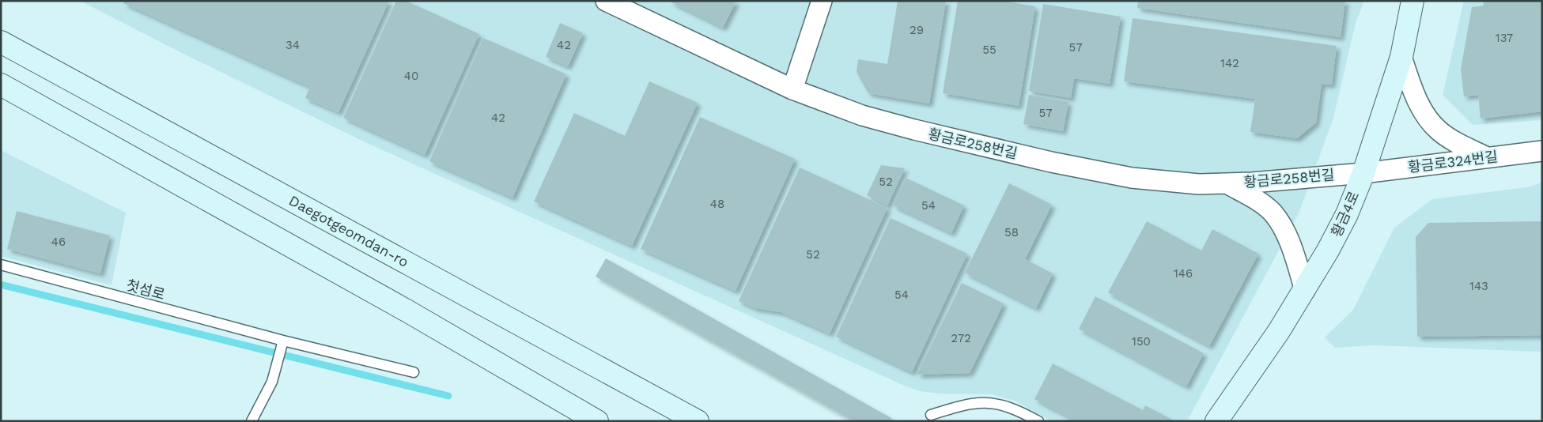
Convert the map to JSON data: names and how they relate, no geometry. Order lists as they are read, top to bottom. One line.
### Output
{"streets":{"main road":["황금4로","Daegotgeomdan-ro"],"street":["황금로258번길","황금로324번길"],"lane":["첫섬로"]},"crossings":[["황금로258번길","황금로324번길"],["황금로258번길","황금4로"],["황금로324번길","황금4로"]],"house_numbers":["29","137","34","42","57","55","142","40","57","42","52","48","54","58","46","52","146","143","54","272","150"]}
